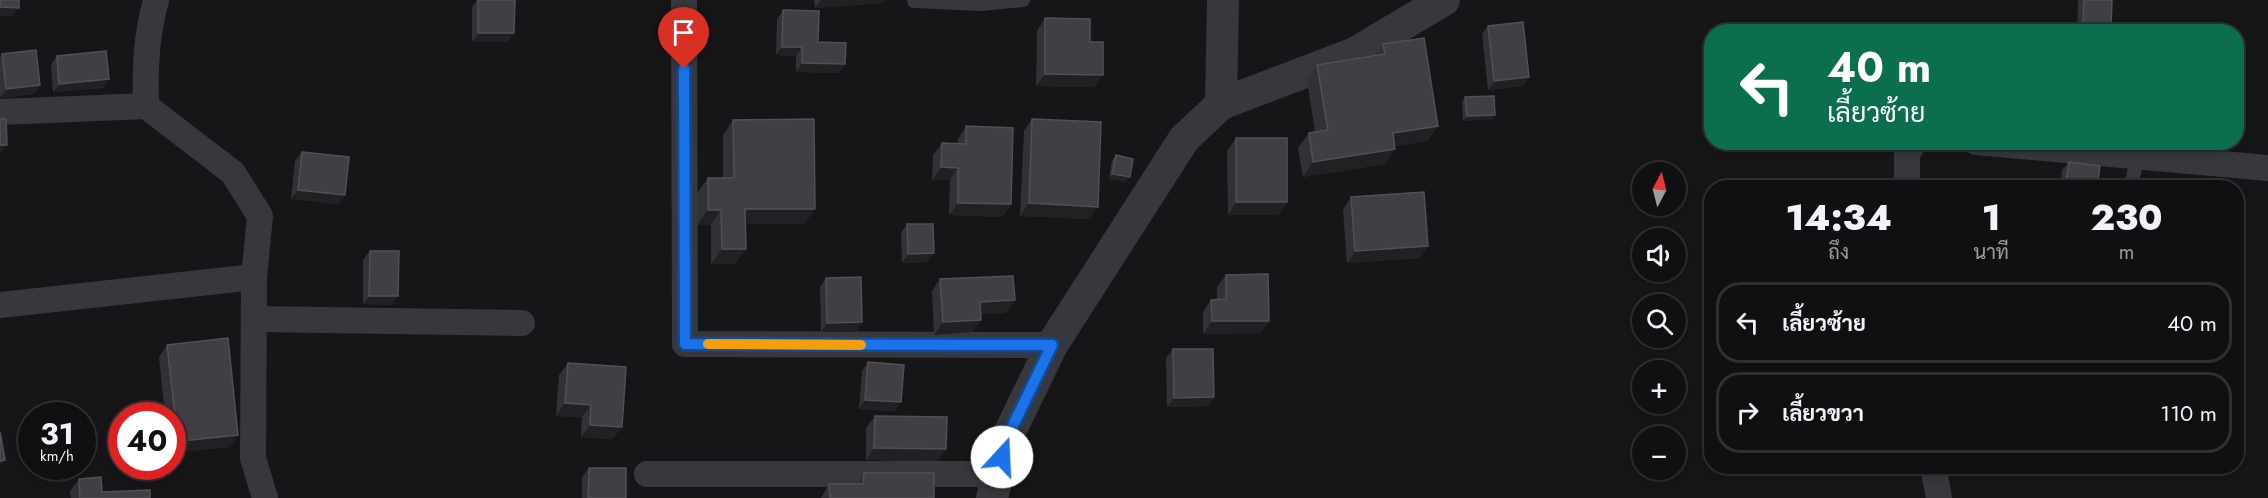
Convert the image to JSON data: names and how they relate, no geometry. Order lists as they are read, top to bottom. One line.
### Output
{"north":"top","page":{"turn":["40 m","เลี้ยวซ้าย"],"map_buttons":["+","−"],"eta":["14:34","ถึง","1","นาที","230","m"],"list":[{"name":"เลี้ยวซ้าย","value":"40 m"},{"name":"เลี้ยวขวา","value":"110 m"}],"speed":"31 km/h","limit":"40"}}
